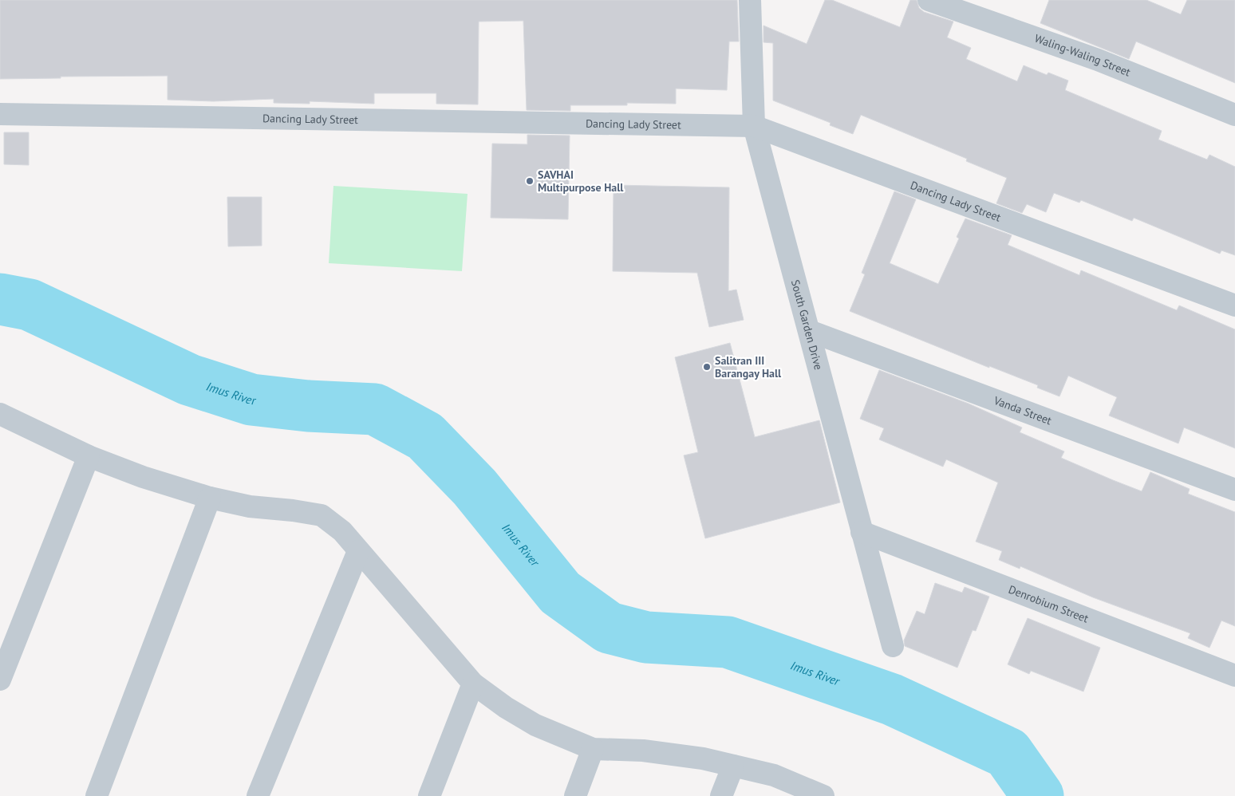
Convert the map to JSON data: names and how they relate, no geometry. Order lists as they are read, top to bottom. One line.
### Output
{"streets":{"street":["Waling-Waling Street","Dancing Lady Street","South Garden Drive","Vanda Street","Denrobium Street"]},"crossings":[["Dancing Lady Street","South Garden Drive"],["South Garden Drive","Vanda Street"],["South Garden Drive","Denrobium Street"]],"water":["Imus River"],"places":["SAVHAI Multipurpose Hall","Salitran III Barangay Hall"]}
